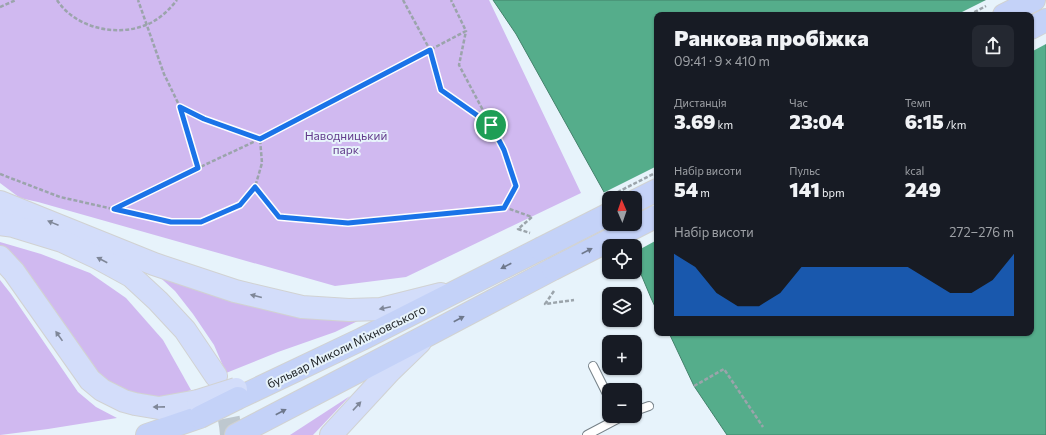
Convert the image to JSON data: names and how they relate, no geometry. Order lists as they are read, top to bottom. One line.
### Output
{"streets":{"highway":["бульвар Миколи Міхновського"]},"parks":["Наводницький парк"],"north":"top","page":{"heading":["Ранкова пробіжка","09:41 · 9 × 410 m"],"stats":[["Дистанція","3.69 km"],["Час","23:04"],["Темп","6:15 /km"],["Набір висоти","54 m"],["Пульс","141 bpm"],["kcal","249"]],"map_buttons":["+","−"],"chart":["Набір висоти","272–276 m"]}}
